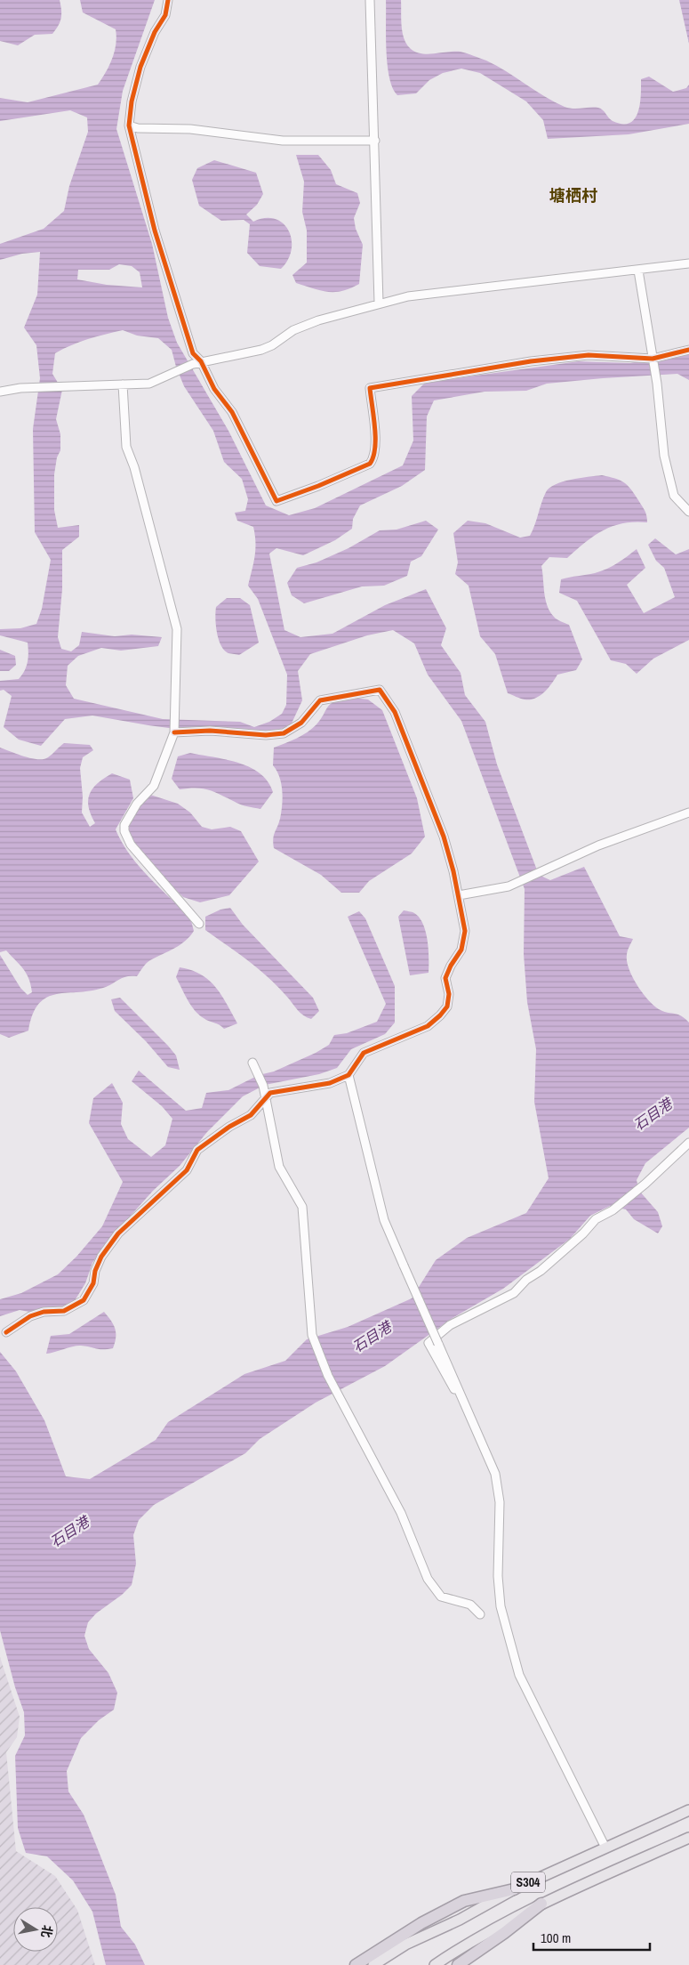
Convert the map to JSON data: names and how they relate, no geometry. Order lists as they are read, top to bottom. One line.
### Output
{"streets":{"main road":["S304"]},"districts":["塘栖村"],"water":["石目港"],"scale_bar":"100 m","north":"right"}
